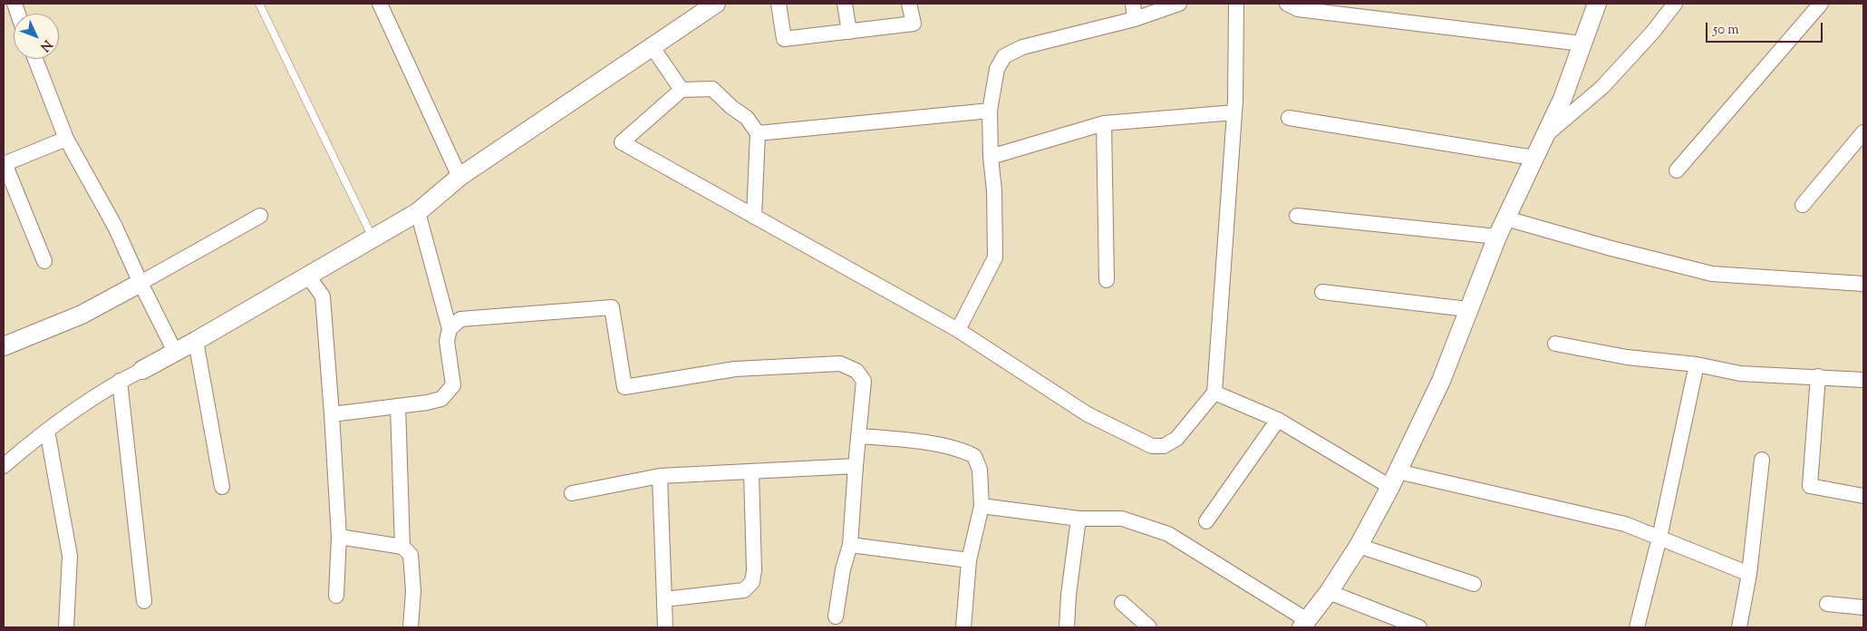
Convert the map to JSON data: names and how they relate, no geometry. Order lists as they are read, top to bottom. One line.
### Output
{"scale_bar":"50 m","north":"bottom right"}
